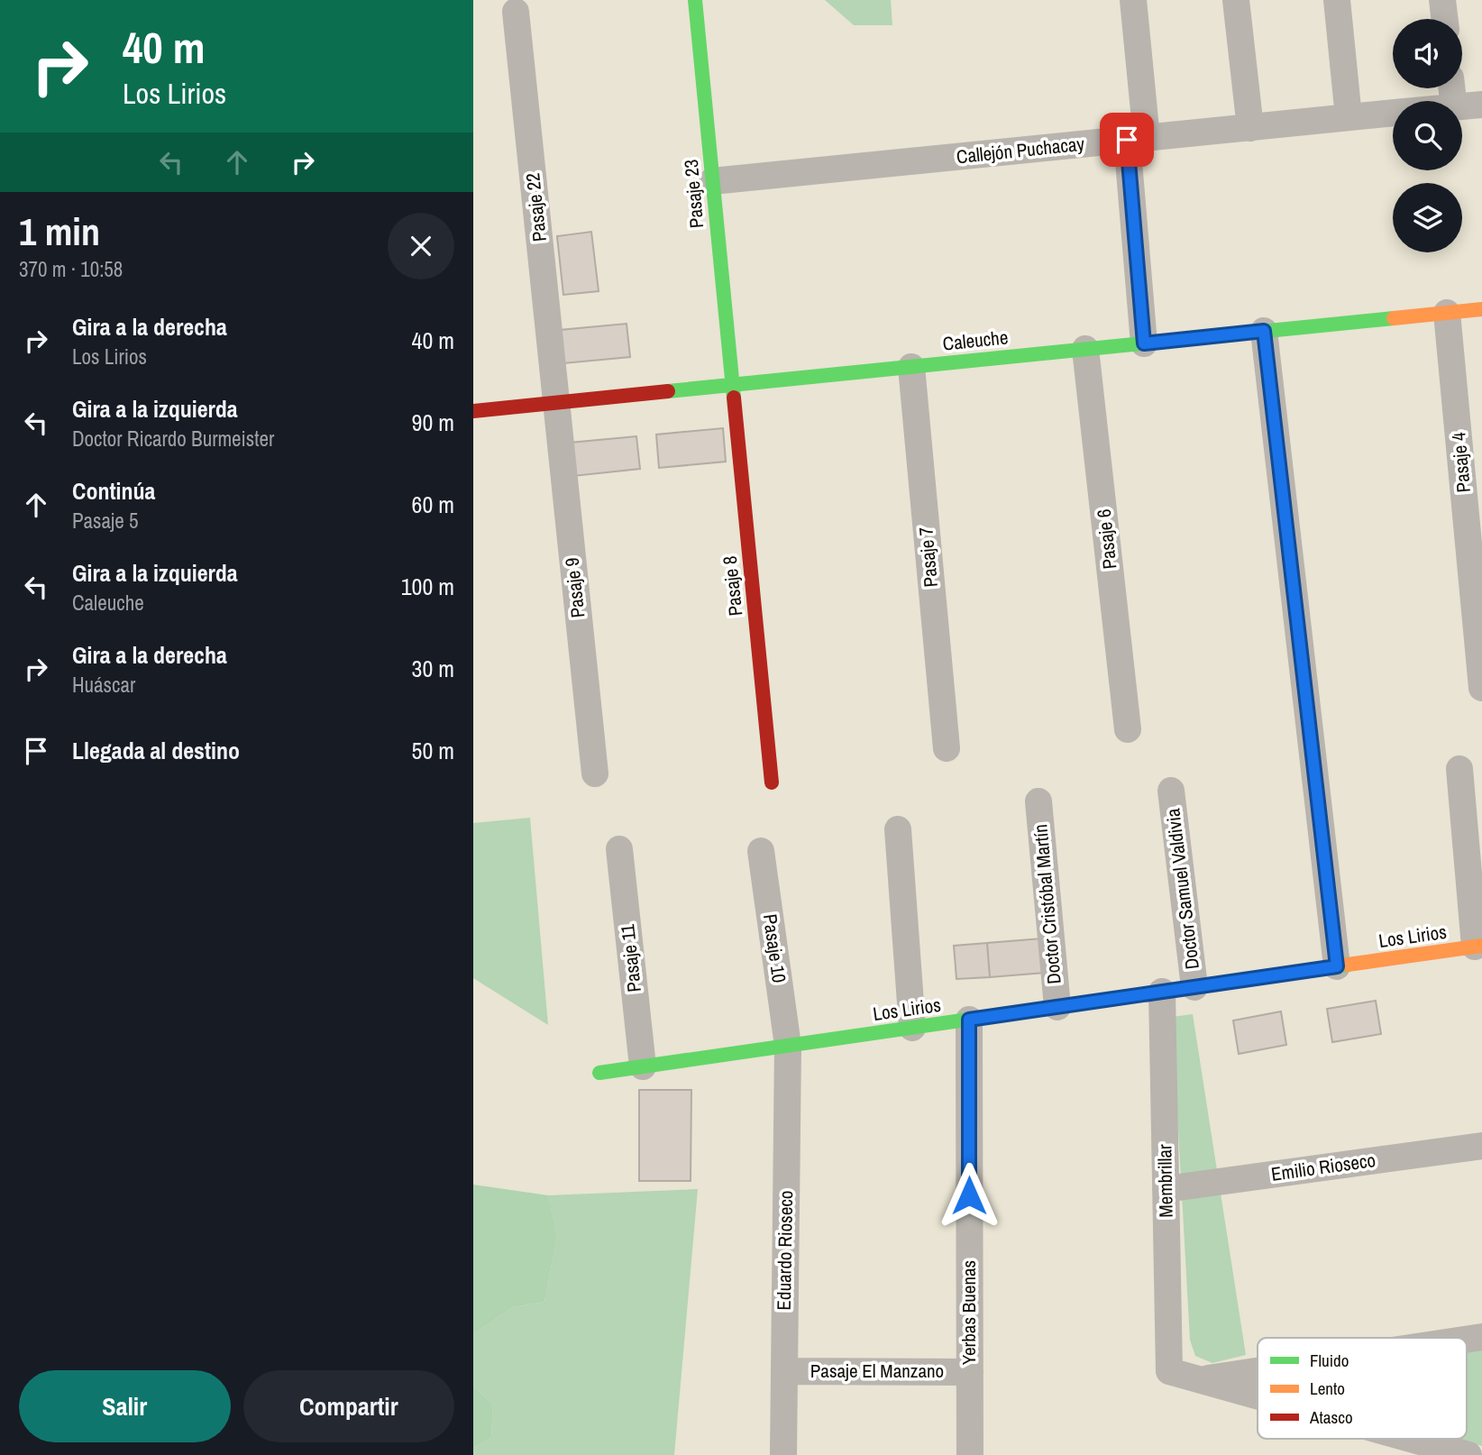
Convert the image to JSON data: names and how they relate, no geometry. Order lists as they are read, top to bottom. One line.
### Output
{"streets":{"street":["Callejón Puchacay","Pasaje 23","Pasaje 22","Caleuche","Pasaje 4","Pasaje 6","Pasaje 7","Pasaje 8","Pasaje 9","Doctor Samuel Valdivia","Doctor Cristóbal Martín","Los Lirios","Pasaje 10","Pasaje 11","Emilio Rioseco","Membrillar","Eduardo Rioseco","Yerbas Buenas","Pasaje El Manzano"]},"crossings":[["Callejón Puchacay","Pasaje 23"],["Pasaje 23","Caleuche"],["Pasaje 23","Pasaje 8"],["Pasaje 22","Caleuche"],["Pasaje 22","Pasaje 9"],["Caleuche","Pasaje 4"],["Caleuche","Pasaje 6"],["Caleuche","Pasaje 7"],["Caleuche","Pasaje 8"],["Caleuche","Pasaje 9"],["Doctor Samuel Valdivia","Los Lirios"],["Doctor Cristóbal Martín","Los Lirios"],["Los Lirios","Pasaje 10"],["Los Lirios","Pasaje 11"],["Los Lirios","Membrillar"],["Los Lirios","Eduardo Rioseco"],["Los Lirios","Yerbas Buenas"],["Pasaje 10","Eduardo Rioseco"],["Emilio Rioseco","Membrillar"],["Eduardo Rioseco","Pasaje El Manzano"],["Yerbas Buenas","Pasaje El Manzano"]],"legend":["Fluido","Lento","Atasco"],"page":{"turn":["40 m","Los Lirios"],"heading":["1 min","370 m · 10:58"],"list":[{"name":"Gira a la derecha","note":"Los Lirios","value":"40 m"},{"name":"Gira a la izquierda","note":"Doctor Ricardo Burmeister","value":"90 m"},{"name":"Continúa","note":"Pasaje 5","value":"60 m"},{"name":"Gira a la izquierda","note":"Caleuche","value":"100 m"},{"name":"Gira a la derecha","note":"Huáscar","value":"30 m"},{"name":"Llegada al destino","value":"50 m"}],"buttons":["Salir","Compartir"]}}
